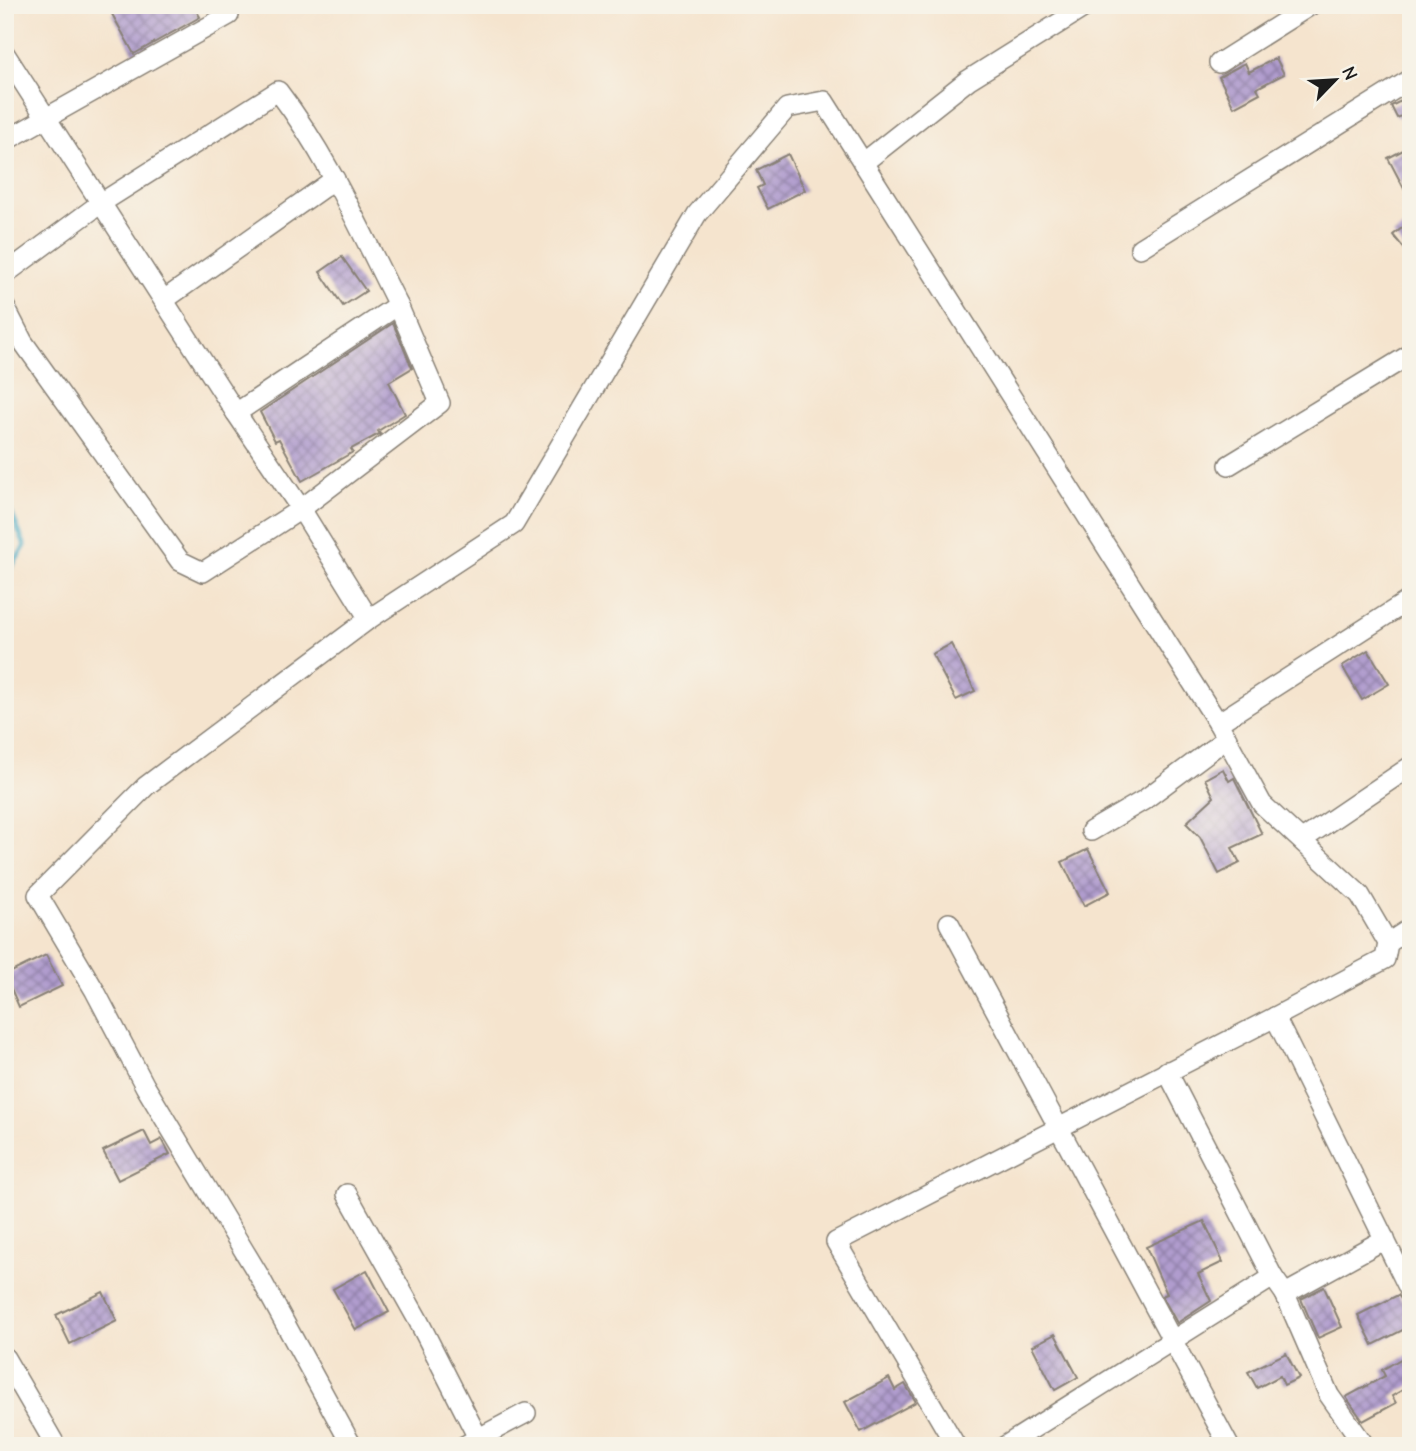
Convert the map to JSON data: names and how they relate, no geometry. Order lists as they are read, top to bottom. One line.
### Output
{"north":"top right"}
